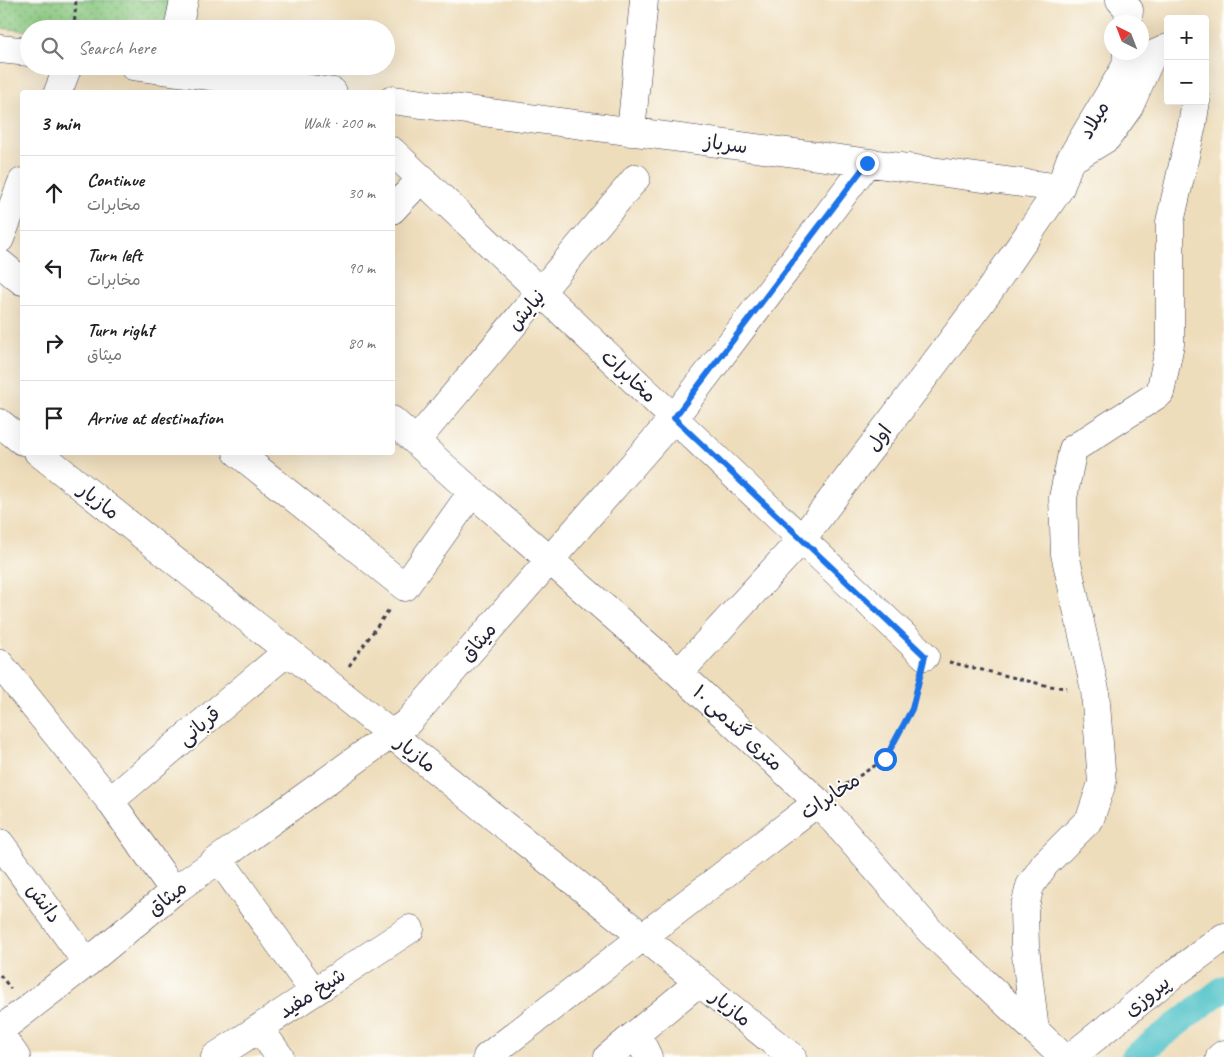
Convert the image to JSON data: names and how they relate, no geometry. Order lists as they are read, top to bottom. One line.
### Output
{"streets":{"street":["میلاد","سرباز","نیایش","مخابرات","اول","مازیار","میثاق","قربانی","۱۰ متری گندمی","دانش","شیخ مفید","پیروزی"]},"crossings":[["میلاد","سرباز"],["میلاد","اول"],["سرباز","اول"],["سرباز","میثاق"],["نیایش","مخابرات"],["نیایش","۱۰ متری گندمی"],["مخابرات","اول"],["مخابرات","مازیار"],["مخابرات","میثاق"],["مخابرات","۱۰ متری گندمی"],["اول","۱۰ متری گندمی"],["مازیار","میثاق"],["مازیار","قربانی"],["میثاق","۱۰ متری گندمی"],["میثاق","دانش"]],"north":"top left","page":{"map_buttons":["+","−"],"search":"Search here","heading":["3 min","Walk · 200 m"],"list":[["Continue","مخابرات","30 m"],["Turn left","مخابرات","90 m"],["Turn right","میثاق","80 m"],"Arrive at destination"]}}
